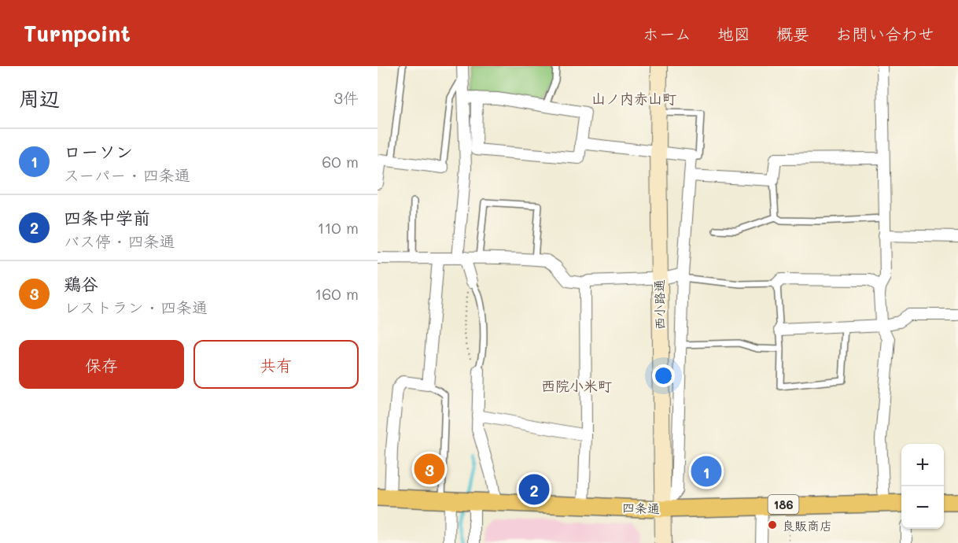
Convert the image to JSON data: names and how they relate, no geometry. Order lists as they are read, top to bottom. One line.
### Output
{"streets":{"main road":["186","四条通"],"street":["西小路通"]},"crossings":[["西小路通","四条通"]],"districts":["山ノ内赤山町","西院小米町"],"places":["良販商店"],"page":{"header":"Turnpoint","nav":["ホーム","地図","概要","お問い合わせ"],"heading":["周辺","3件"],"list":[{"mark":"1","name":"ローソン","note":"スーパー · 四条通","value":"60 m"},{"mark":"2","name":"四条中学前","note":"バス停 · 四条通","value":"110 m"},{"mark":"3","name":"鶏谷","note":"レストラン · 四条通","value":"160 m"}],"buttons":["保存","共有"],"map_buttons":["+","−"],"pins":["3","1","2"]}}
